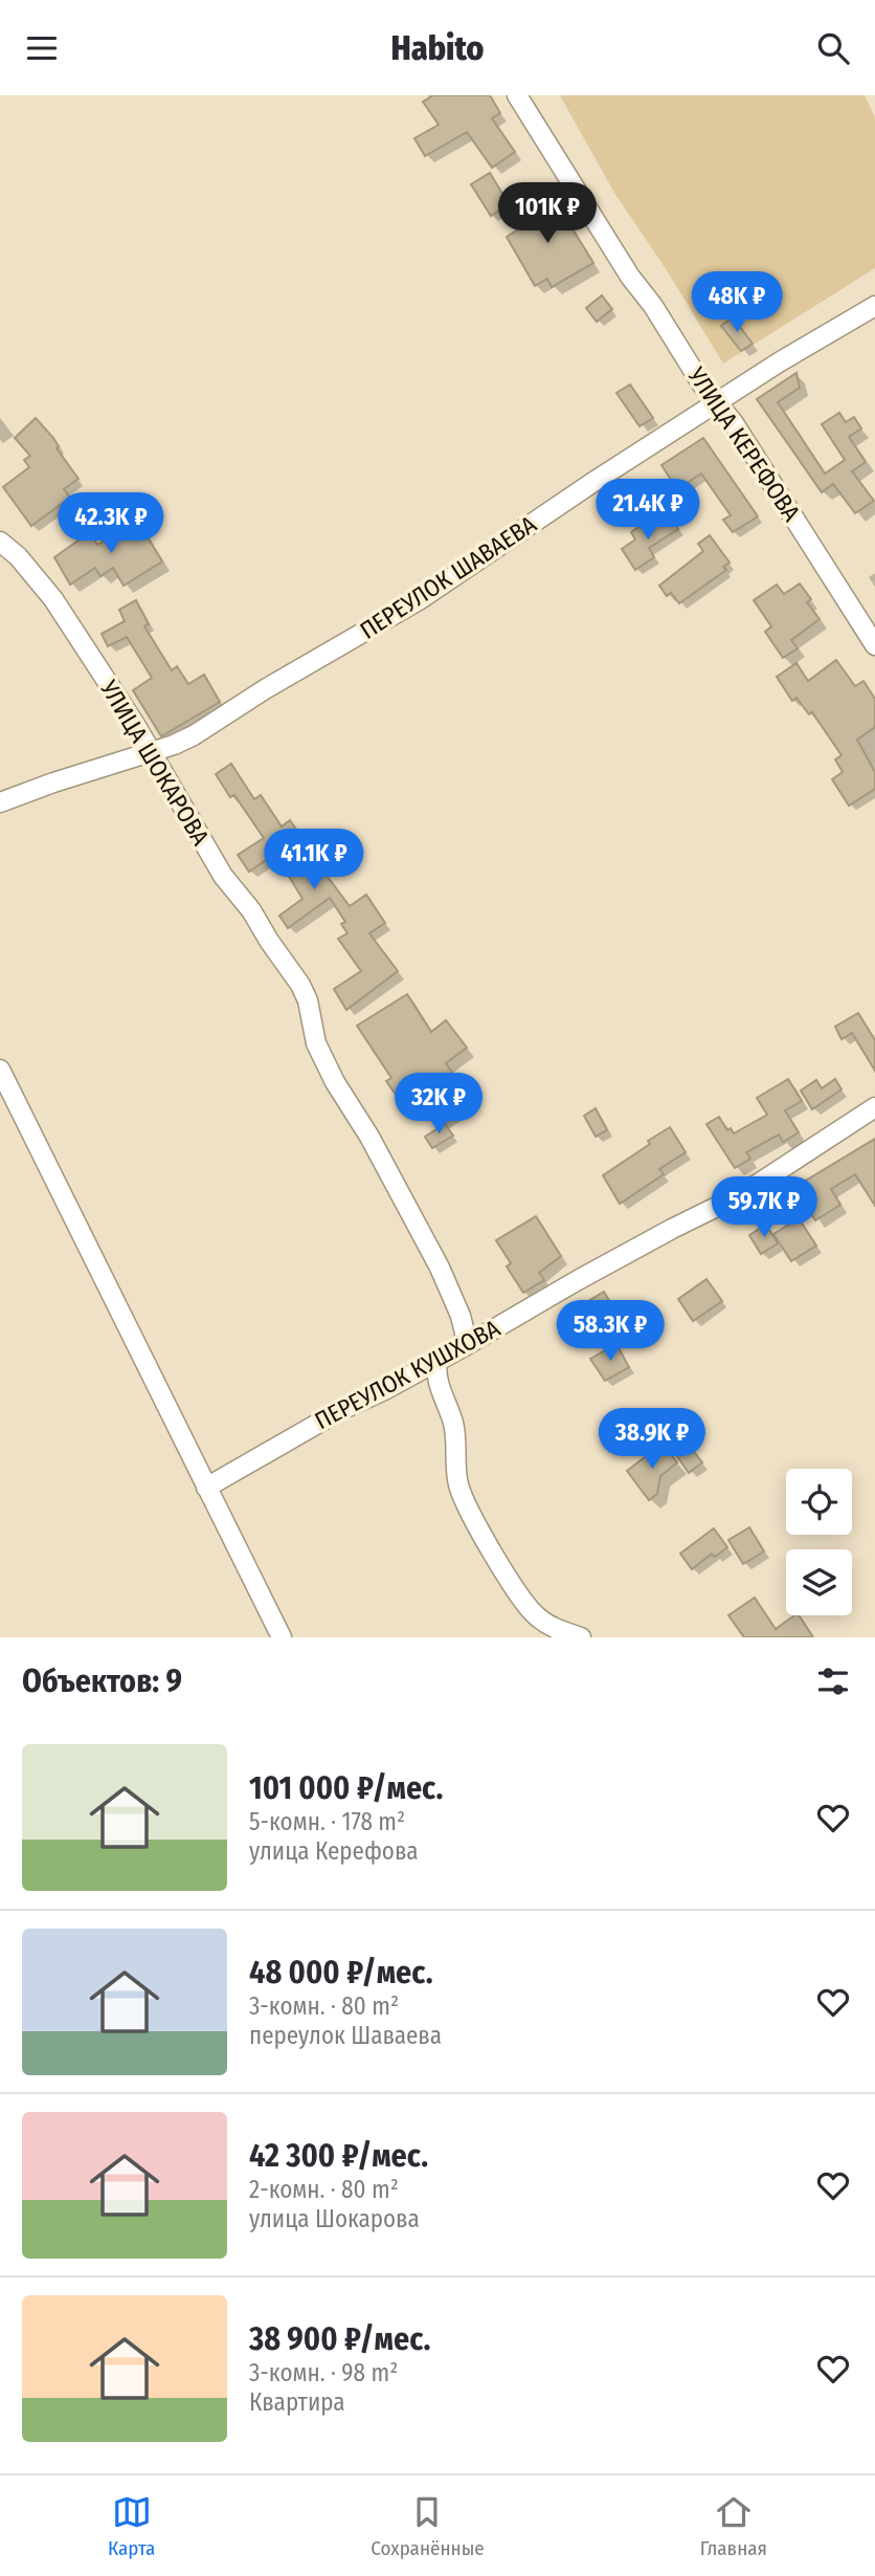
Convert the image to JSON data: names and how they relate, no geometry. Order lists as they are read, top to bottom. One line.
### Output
{"streets":{"street":["УЛИЦА КЕРЕФОВА","ПЕРЕУЛОК ШАВАЕВА","УЛИЦА ШОКАРОВА","ПЕРЕУЛОК КУШХОВА"]},"crossings":[["УЛИЦА КЕРЕФОВА","ПЕРЕУЛОК ШАВАЕВА"],["ПЕРЕУЛОК ШАВАЕВА","УЛИЦА ШОКАРОВА"],["УЛИЦА ШОКАРОВА","ПЕРЕУЛОК КУШХОВА"]],"page":{"header":"Habito","price":["101K ₽","48K ₽","21.4K ₽","42.3K ₽","41.1K ₽","32K ₽","59.7K ₽","58.3K ₽","38.9K ₽"],"heading":"Объектов: 9","list":[{"name":"101 000 ₽/мес.","note":"5-комн. · 178 m² · улица Керефова"},{"name":"48 000 ₽/мес.","note":"3-комн. · 80 m² · переулок Шаваева"},{"name":"42 300 ₽/мес.","note":"2-комн. · 80 m² · улица Шокарова"},{"name":"38 900 ₽/мес.","note":"3-комн. · 98 m² · Квартира"}],"tabs":["Карта","Сохранённые","Главная"]}}
